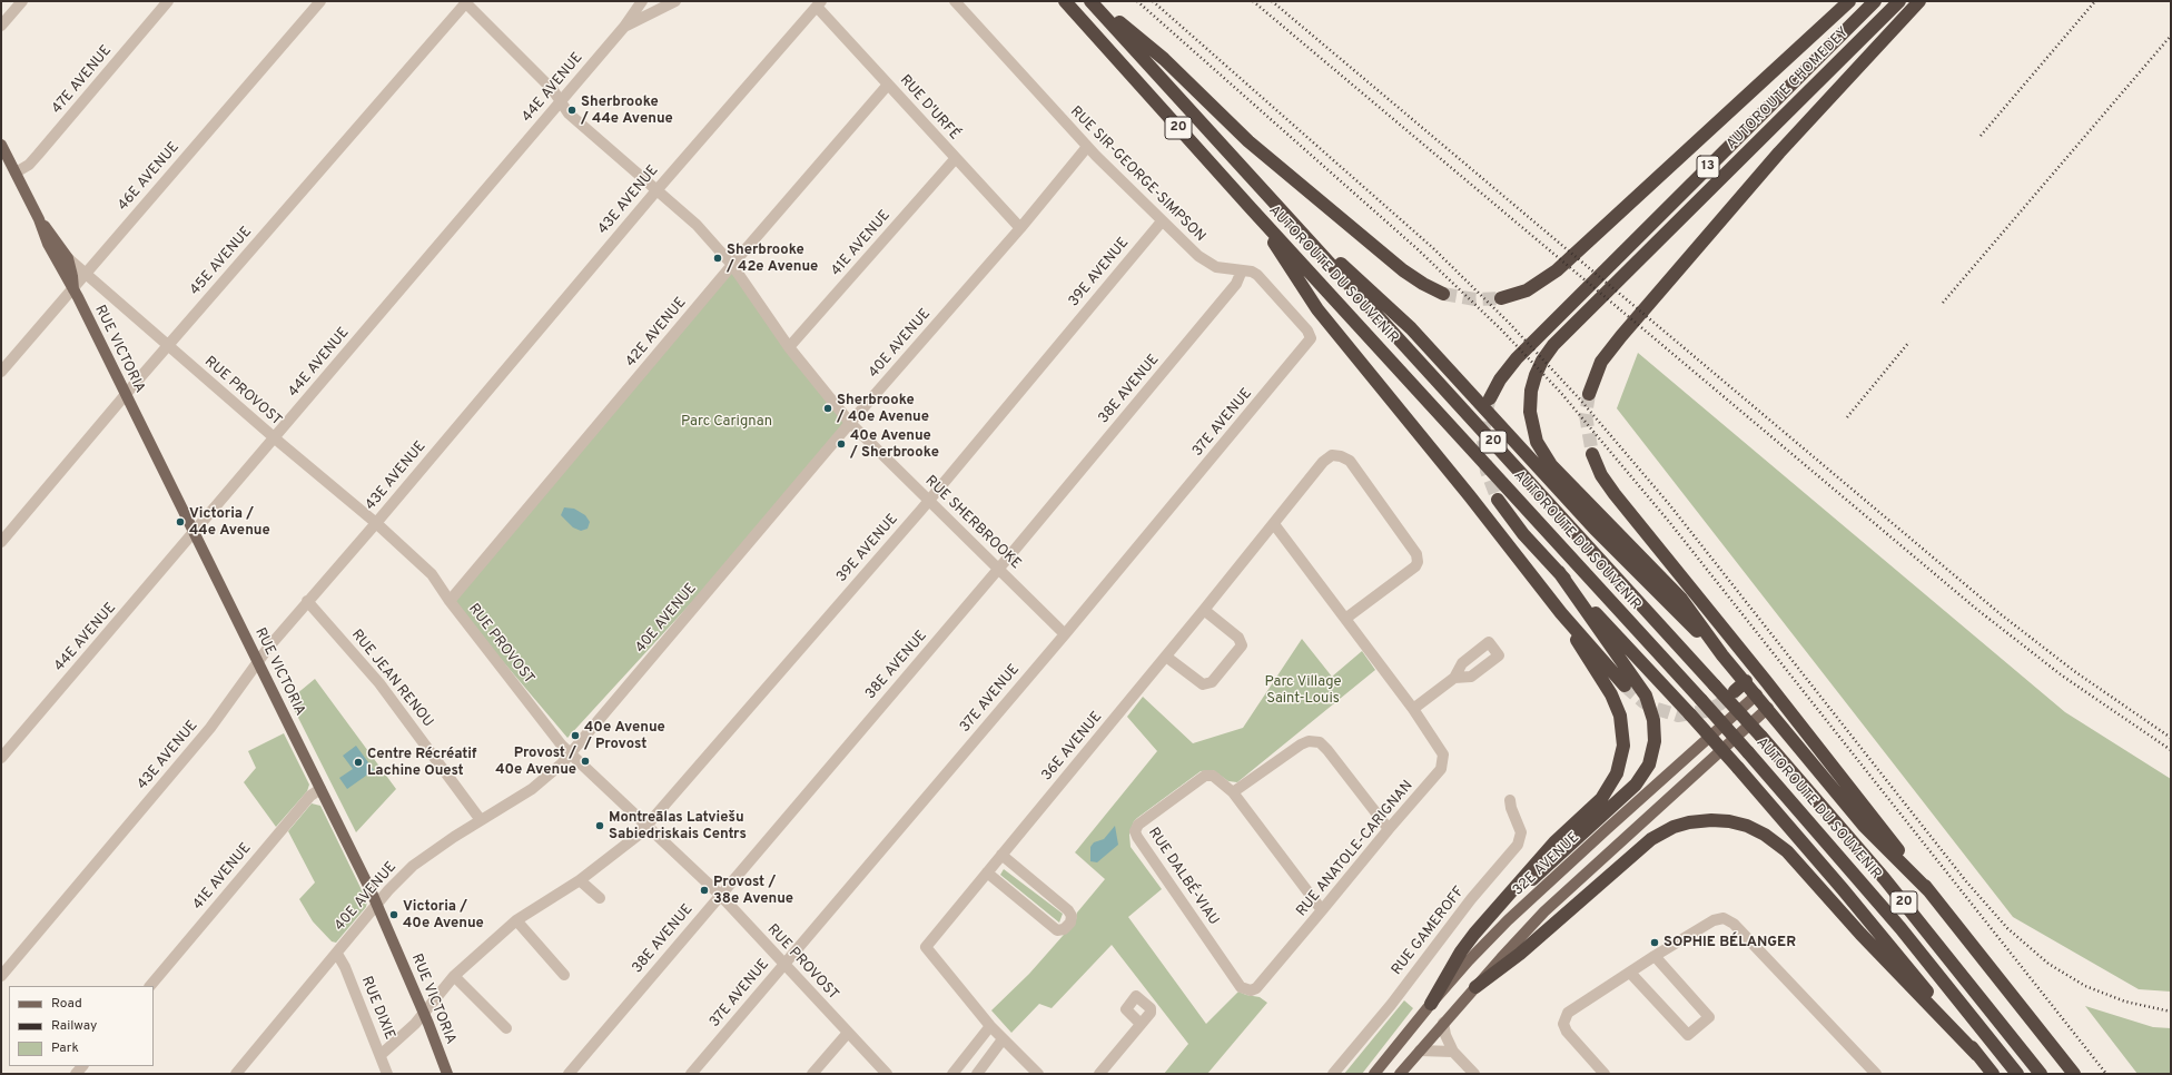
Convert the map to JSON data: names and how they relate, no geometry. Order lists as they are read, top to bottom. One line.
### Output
{"streets":{"highway":["AUTOROUTE CHOMEDEY","20","13","AUTOROUTE DU SOUVENIR"],"main road":["RUE VICTORIA","32E AVENUE"],"street":["47E AVENUE","44E AVENUE","RUE D'URFÉ","RUE SIR-GEORGE-SIMPSON","46E AVENUE","43E AVENUE","41E AVENUE","45E AVENUE","39E AVENUE","42E AVENUE","40E AVENUE","38E AVENUE","RUE PROVOST","37E AVENUE","RUE SHERBROOKE","RUE JEAN RENOU","36E AVENUE","RUE ANATOLE-CARIGNAN","RUE DALBÉ-VIAU","RUE GAMEROFF","RUE DIXIE"]},"crossings":[["47E AVENUE","RUE VICTORIA"],["44E AVENUE","RUE VICTORIA"],["44E AVENUE","RUE PROVOST"],["44E AVENUE","RUE SHERBROOKE"],["RUE D'URFÉ","43E AVENUE"],["RUE D'URFÉ","41E AVENUE"],["RUE D'URFÉ","42E AVENUE"],["RUE D'URFÉ","40E AVENUE"],["RUE SIR-GEORGE-SIMPSON","39E AVENUE"],["RUE SIR-GEORGE-SIMPSON","40E AVENUE"],["RUE SIR-GEORGE-SIMPSON","38E AVENUE"],["RUE SIR-GEORGE-SIMPSON","37E AVENUE"],["46E AVENUE","RUE VICTORIA"],["46E AVENUE","RUE PROVOST"],["43E AVENUE","RUE VICTORIA"],["43E AVENUE","RUE PROVOST"],["43E AVENUE","RUE SHERBROOKE"],["43E AVENUE","RUE JEAN RENOU"],["41E AVENUE","RUE VICTORIA"],["41E AVENUE","RUE SHERBROOKE"],["45E AVENUE","RUE VICTORIA"],["45E AVENUE","RUE PROVOST"],["45E AVENUE","RUE SHERBROOKE"],["39E AVENUE","RUE VICTORIA"],["39E AVENUE","RUE PROVOST"],["39E AVENUE","RUE SHERBROOKE"],["39E AVENUE","RUE DIXIE"],["42E AVENUE","RUE PROVOST"],["42E AVENUE","RUE SHERBROOKE"],["40E AVENUE","RUE VICTORIA"],["40E AVENUE","RUE PROVOST"],["40E AVENUE","RUE SHERBROOKE"],["40E AVENUE","RUE JEAN RENOU"],["40E AVENUE","RUE DIXIE"],["RUE VICTORIA","RUE PROVOST"],["38E AVENUE","RUE PROVOST"],["38E AVENUE","RUE SHERBROOKE"],["RUE PROVOST","37E AVENUE"],["37E AVENUE","RUE SHERBROOKE"],["36E AVENUE","RUE ANATOLE-CARIGNAN"],["RUE ANATOLE-CARIGNAN","RUE DALBÉ-VIAU"]],"parks":["Parc Carignan","Parc Village Saint-Louis"],"places":["Sherbrooke / 44e Avenue","Sherbrooke / 42e Avenue","Sherbrooke / 40e Avenue","40e Avenue / Sherbrooke","Victoria / 44e Avenue","40e Avenue / Provost","Provost / 40e Avenue","Centre Récréatif Lachine Ouest","Montreālas Latviešu Sabiedriskais Centrs","Provost / 38e Avenue","Victoria / 40e Avenue","SOPHIE BÉLANGER"],"legend":["Road","Railway","Park"]}
